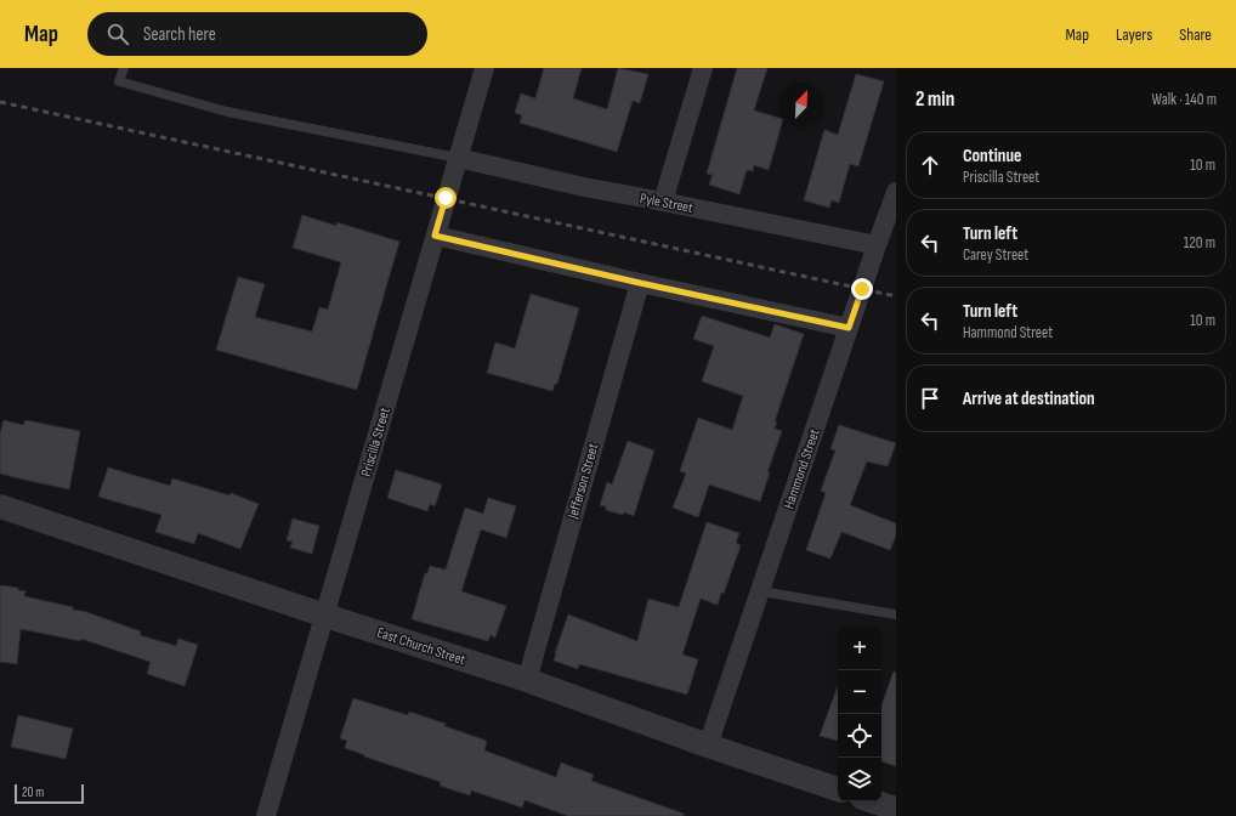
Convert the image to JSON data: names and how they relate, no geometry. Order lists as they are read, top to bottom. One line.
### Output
{"streets":{"street":["Pyle Street","Priscilla Street","Hammond Street","Jefferson Street","East Church Street"]},"crossings":[["Pyle Street","Priscilla Street"],["Pyle Street","Hammond Street"],["Priscilla Street","East Church Street"],["Hammond Street","East Church Street"],["Jefferson Street","East Church Street"]],"scale_bar":"20 m","north":"top right","page":{"header":"Map","search":"Search here","nav":["Map","Layers","Share"],"heading":["2 min","Walk · 140 m"],"list":[["Continue","Priscilla Street","10 m"],["Turn left","Carey Street","120 m"],["Turn left","Hammond Street","10 m"],"Arrive at destination"],"map_buttons":["+","−"],"scale":"20 m"}}
